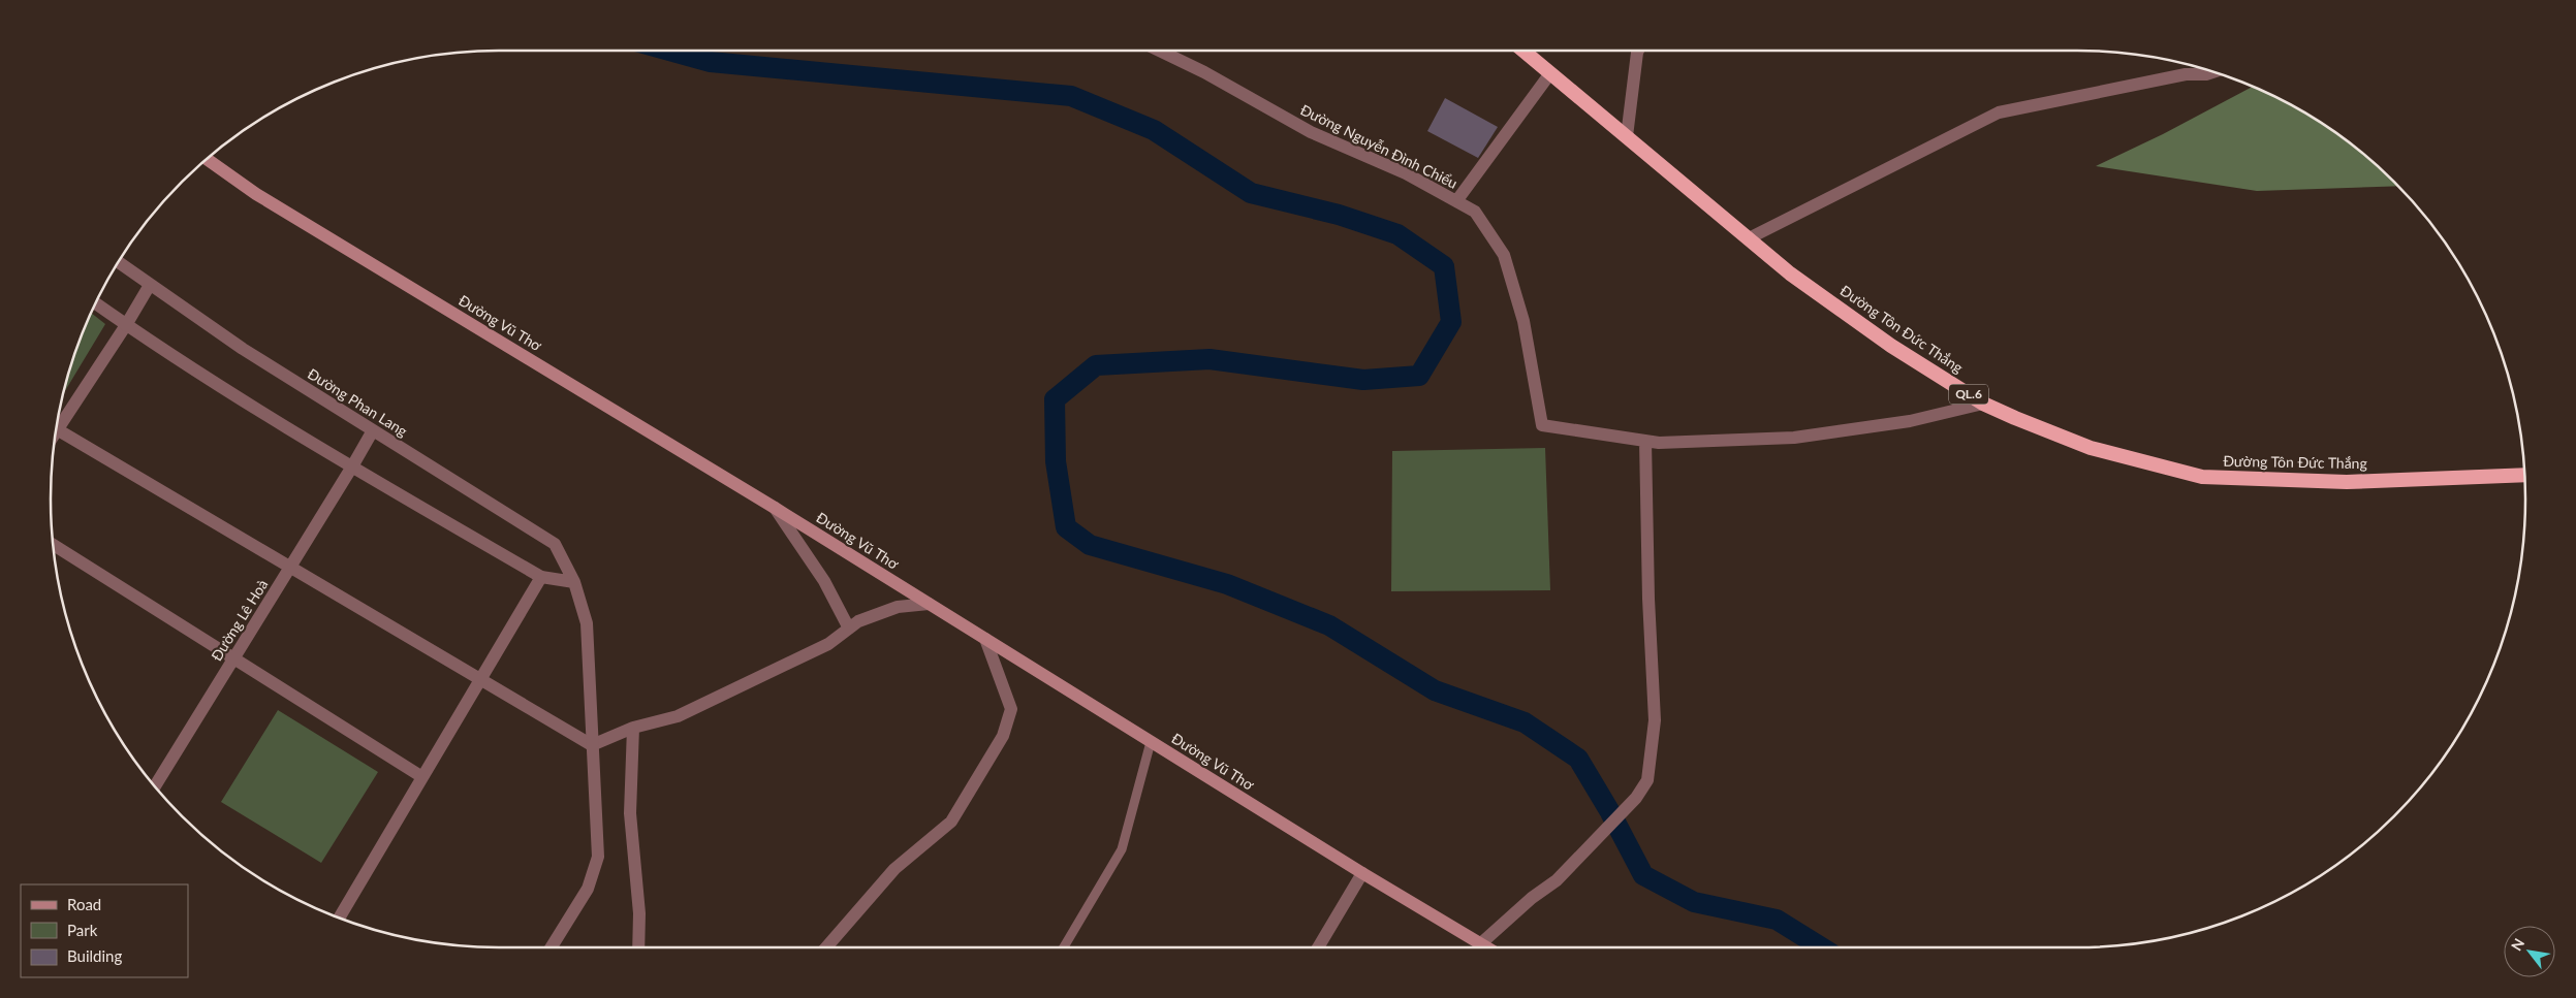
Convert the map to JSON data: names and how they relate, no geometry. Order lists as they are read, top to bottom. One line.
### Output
{"streets":{"highway":["Đường Tôn Đức Thắng","QL.6"],"main road":["Đường Vũ Thơ"],"street":["Đường Nguyễn Đình Chiểu","Đường Phan Lang","Đường Lê Hoà"]},"crossings":[["Đường Nguyễn Đình Chiểu","Đường Tôn Đức Thắng"],["Đường Phan Lang","Đường Lê Hoà"]],"legend":["Road","Park","Building"],"north":"top left"}
